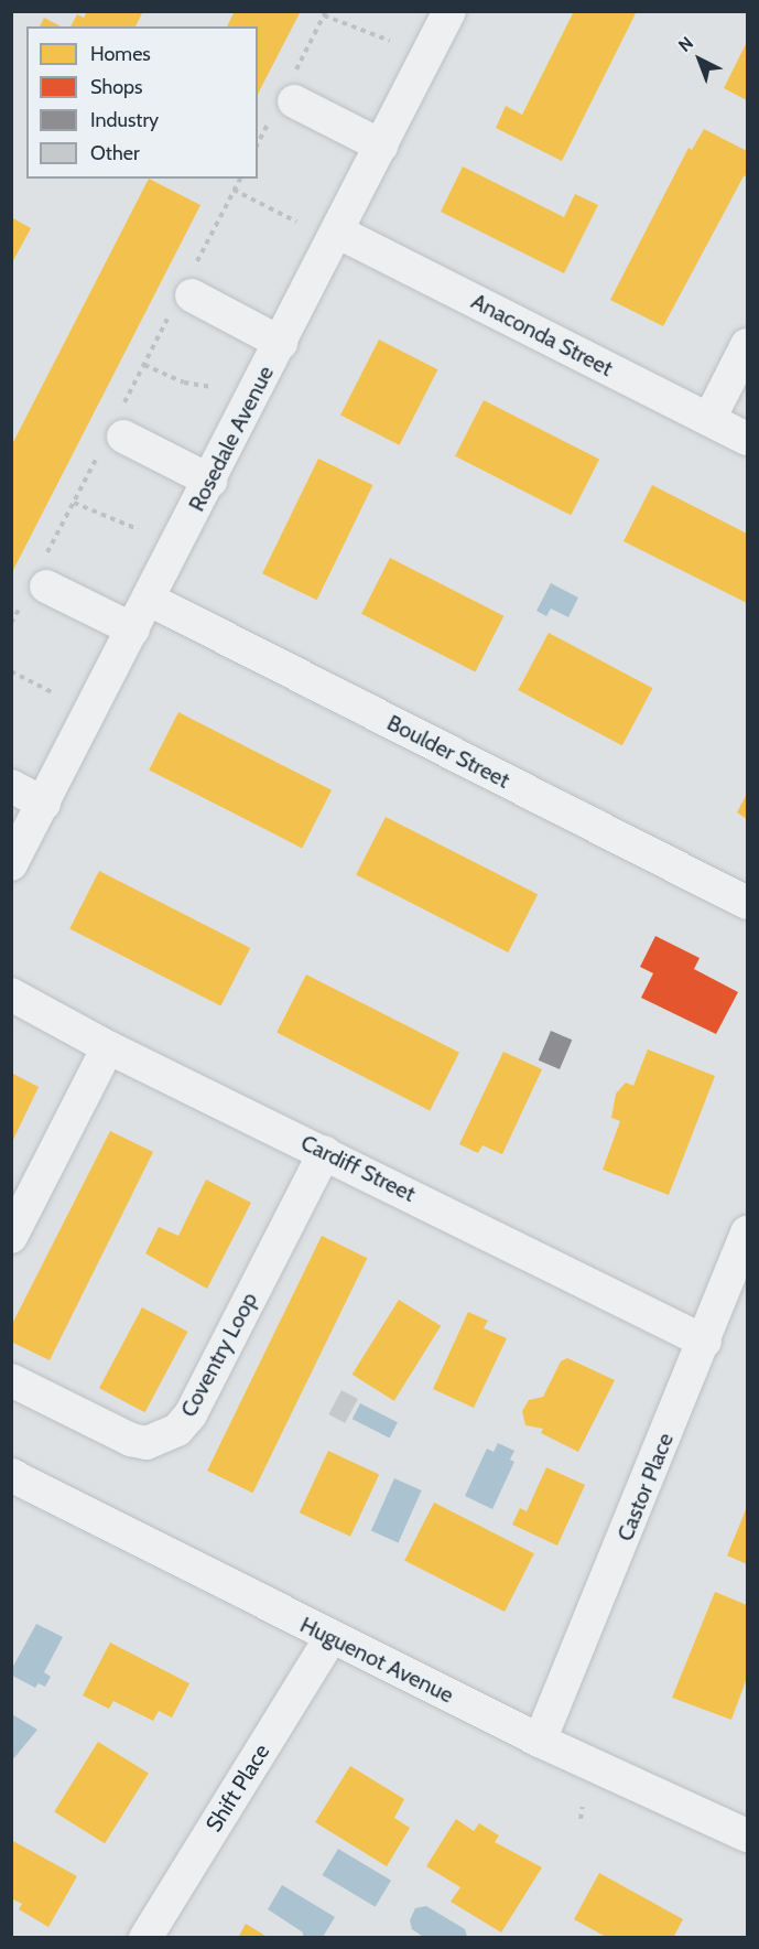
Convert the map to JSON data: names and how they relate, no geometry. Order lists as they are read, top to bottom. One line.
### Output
{"streets":{"street":["Anaconda Street","Rosedale Avenue","Boulder Street","Cardiff Street","Coventry Loop","Castor Place","Huguenot Avenue","Shift Place"]},"crossings":[["Anaconda Street","Rosedale Avenue"],["Rosedale Avenue","Boulder Street"],["Cardiff Street","Coventry Loop"],["Cardiff Street","Castor Place"],["Castor Place","Huguenot Avenue"],["Huguenot Avenue","Shift Place"]],"legend":["Homes","Shops","Industry","Other"],"north":"top left"}
